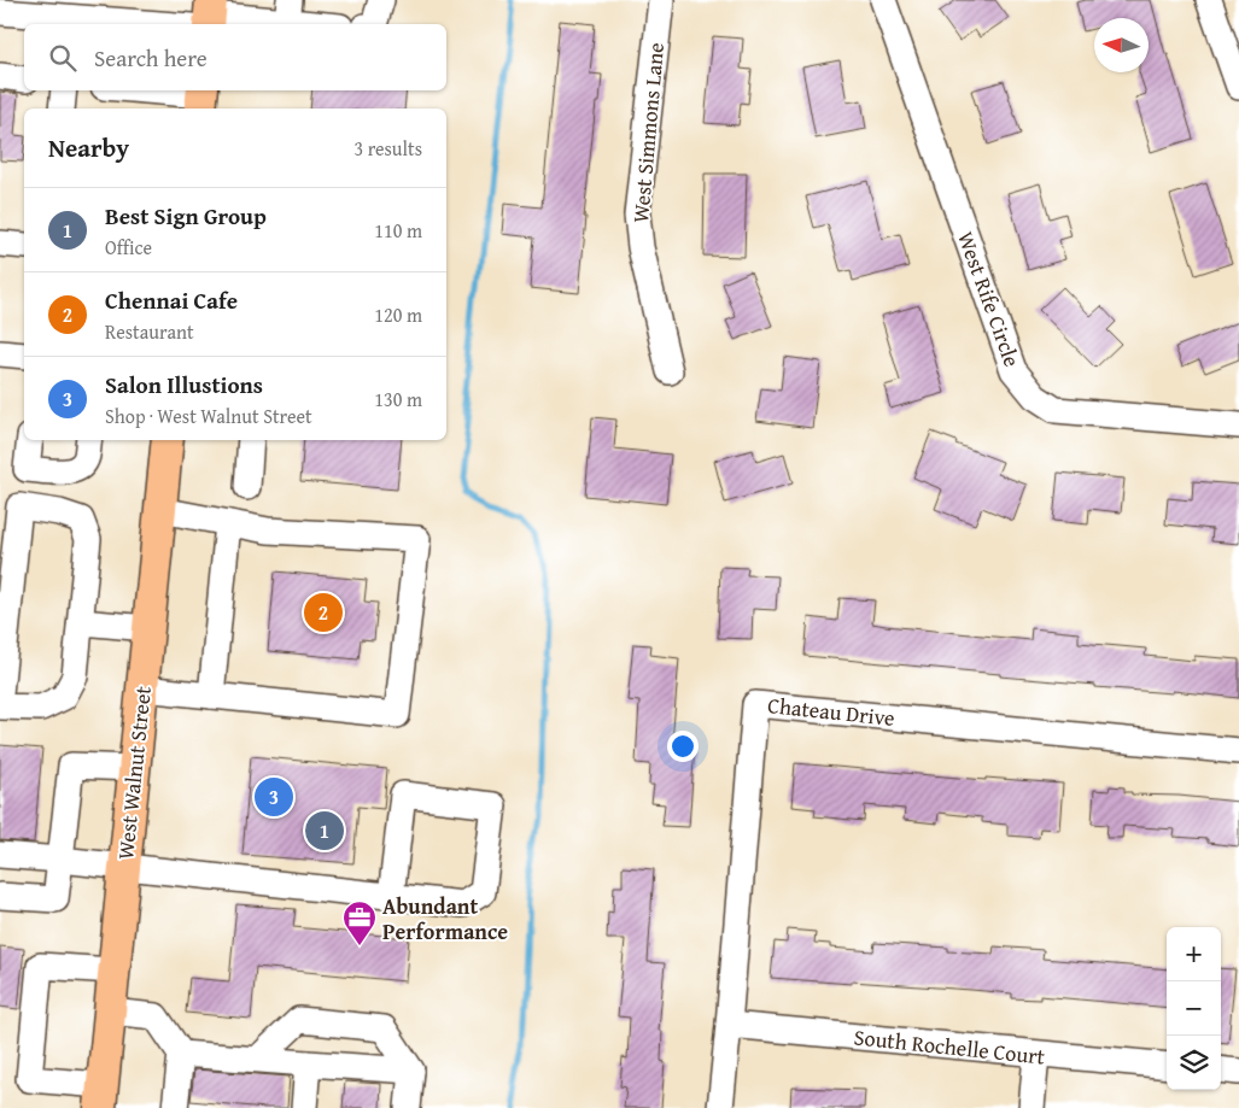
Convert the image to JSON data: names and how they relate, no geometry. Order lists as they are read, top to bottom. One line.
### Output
{"streets":{"main road":["West Walnut Street"],"street":["West Simmons Lane","West Rife Circle","Chateau Drive","South Rochelle Court"]},"crossings":[["Chateau Drive","South Rochelle Court"]],"places":{"office":["Abundant Performance"]},"north":"left","page":{"search":"Search here","heading":["Nearby","3 results"],"list":[{"mark":"1","name":"Best Sign Group","note":"Office","value":"110 m"},{"mark":"2","name":"Chennai Cafe","note":"Restaurant","value":"120 m"},{"mark":"3","name":"Salon Illustions","note":"Shop · West Walnut Street","value":"130 m"}],"pins":["2","3","1"],"map_buttons":["+","−"]}}
